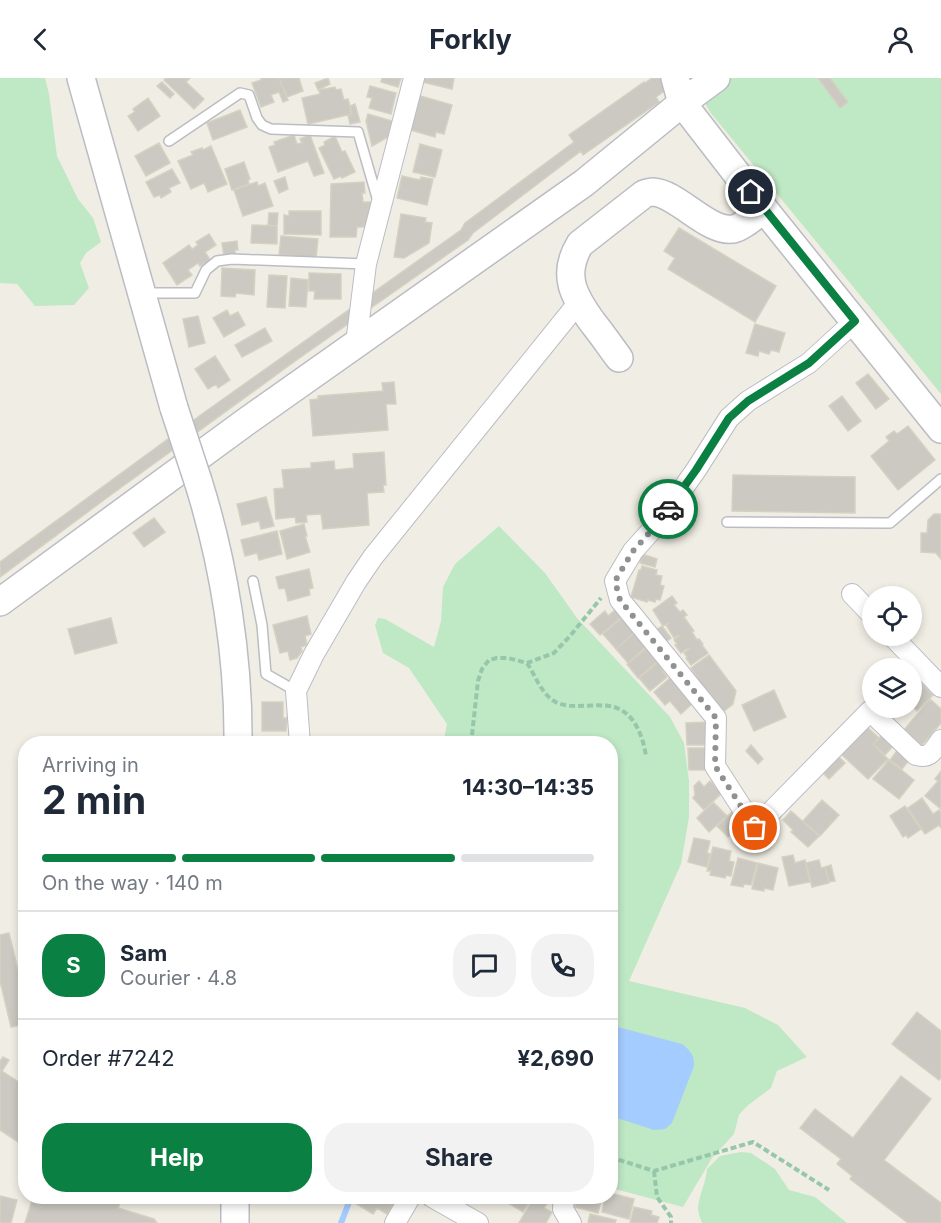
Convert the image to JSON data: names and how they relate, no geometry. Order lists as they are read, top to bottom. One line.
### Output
{"page":{"header":"Forkly","heading":["2 min","Arriving in","14:30–14:35"],"panel":["Sam","Courier · 4.8","Order #7242","¥2,690"],"bar":"On the way · 140 m","round":"S","buttons":["Help","Share"]}}
